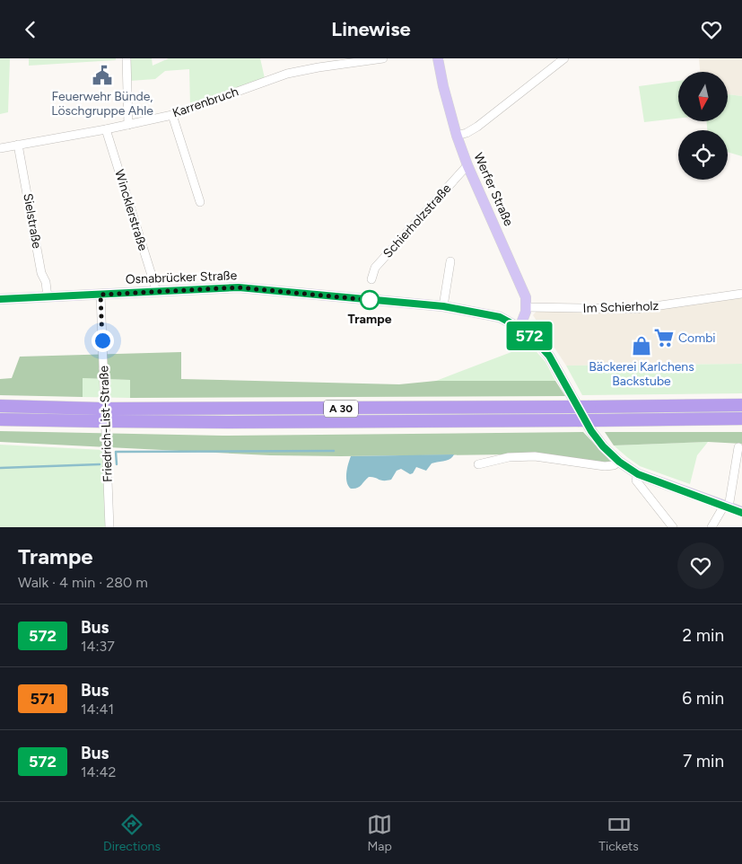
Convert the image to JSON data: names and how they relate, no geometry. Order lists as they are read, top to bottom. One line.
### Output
{"streets":{"highway":["A 30"],"main road":["Werfer Straße","Osnabrücker Straße"],"street":["Karrenbruch","Wincklerstraße","Sielstraße","Schierholzstraße","Im Schierholz","Friedrich-List-Straße"]},"crossings":[["Karrenbruch","Wincklerstraße"],["Karrenbruch","Sielstraße"],["Werfer Straße","Schierholzstraße"],["Werfer Straße","Im Schierholz"],["Wincklerstraße","Osnabrücker Straße"],["Sielstraße","Osnabrücker Straße"],["Osnabrücker Straße","Friedrich-List-Straße"]],"places":{"public building":["Feuerwehr Bünde, Löschgruppe Ahle"],"other":["Trampe"],"supermarket":["Combi"],"shop":["Bäckerei Karlchens Backstube"]},"lines":["bus line 572"],"north":"bottom","page":{"header":"Linewise","on_map":"572","heading":["Trampe","Walk · 4 min · 280 m"],"list":[{"mark":"572","name":"Bus","note":"14:37","value":"2 min"},{"mark":"571","name":"Bus","note":"14:41","value":"6 min"},{"mark":"572","name":"Bus","note":"14:42","value":"7 min"}],"tabs":["Directions","Map","Tickets"]}}
